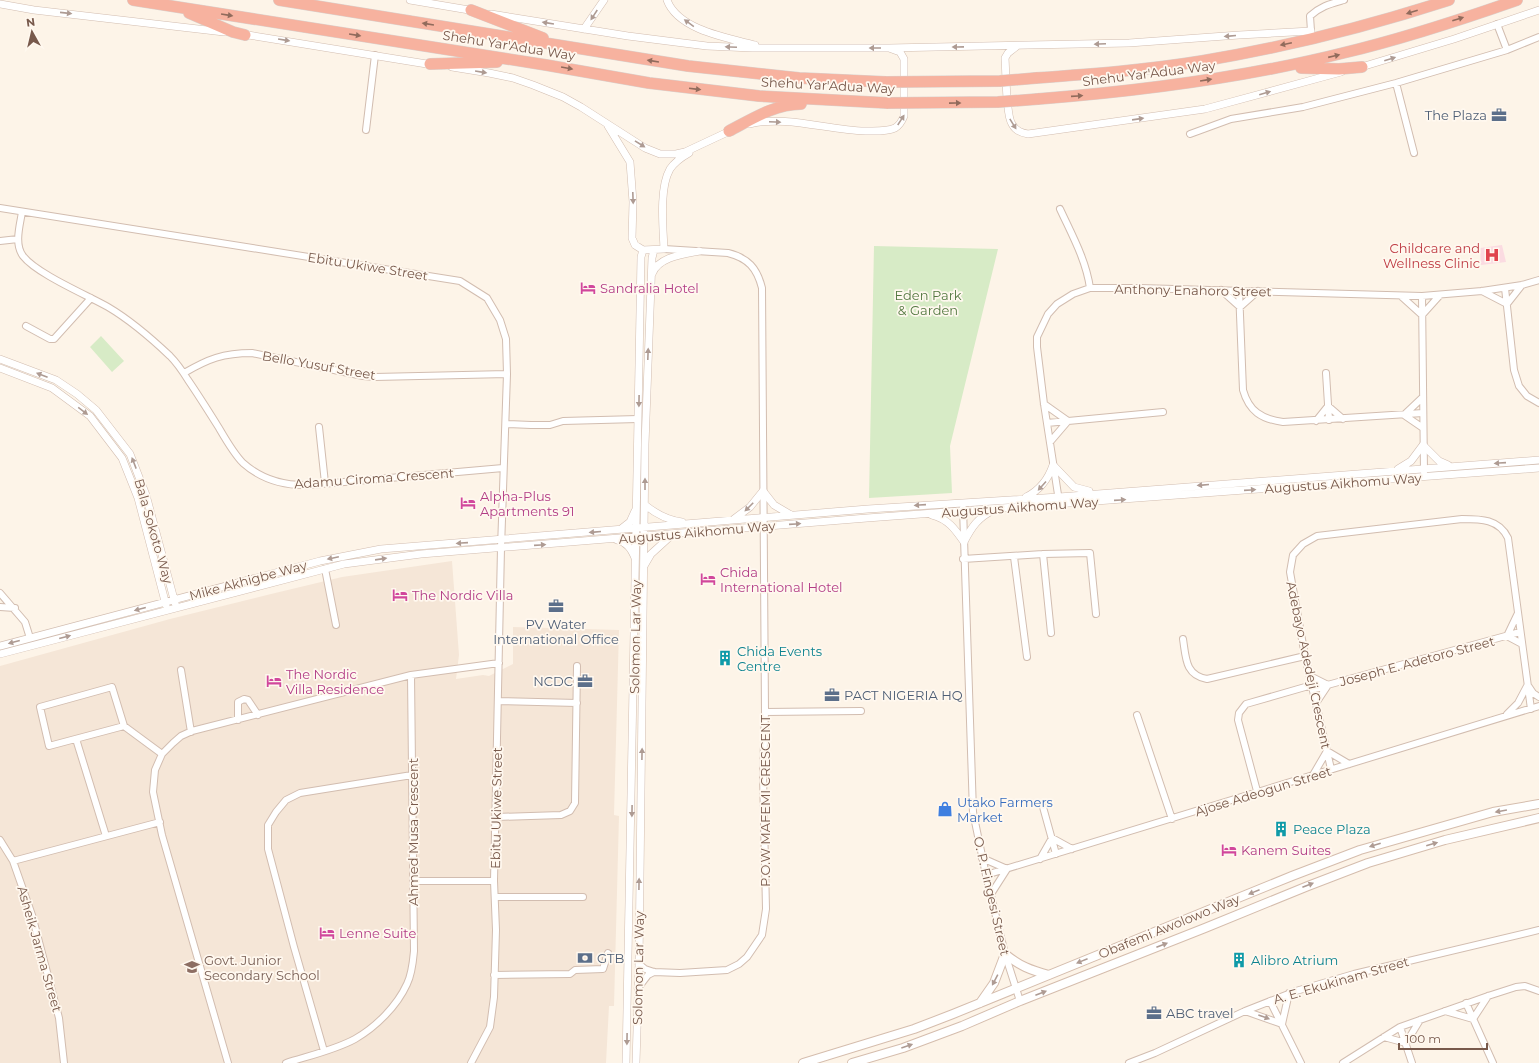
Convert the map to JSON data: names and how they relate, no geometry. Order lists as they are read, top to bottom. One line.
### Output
{"streets":{"highway":["Shehu Yar'Adua Way"],"main road":["Obafemi Awolowo Way"],"street":["Ebitu Ukiwe Street","Anthony Enahoro Street","Bello Yusuf Street","Adamu Ciroma Crescent","Augustus Aikhomu Way","Bala Sokoto Way","Mike Akhigbe Way","Solomon Lar Way","Joseph E. Adetoro Street","Adebayo Adedeji Crescent","Ajose Adeogun Street","P.O.W MAFEMI CRESCENT","Ahmed Musa Crescent","O. P. Fingesi Street","Asheik Jarma Street","A. E. Ekukinam Street"]},"crossings":[["Ebitu Ukiwe Street","Bello Yusuf Street"],["Ebitu Ukiwe Street","Adamu Ciroma Crescent"],["Ebitu Ukiwe Street","Augustus Aikhomu Way"],["Ebitu Ukiwe Street","Mike Akhigbe Way"],["Anthony Enahoro Street","Augustus Aikhomu Way"],["Bello Yusuf Street","Adamu Ciroma Crescent"],["Augustus Aikhomu Way","Mike Akhigbe Way"],["Augustus Aikhomu Way","Solomon Lar Way"],["Augustus Aikhomu Way","P.O.W MAFEMI CRESCENT"],["Augustus Aikhomu Way","O. P. Fingesi Street"],["Bala Sokoto Way","Mike Akhigbe Way"],["Solomon Lar Way","P.O.W MAFEMI CRESCENT"],["Joseph E. Adetoro Street","Adebayo Adedeji Crescent"],["Joseph E. Adetoro Street","Ajose Adeogun Street"],["Adebayo Adedeji Crescent","Ajose Adeogun Street"],["Ajose Adeogun Street","O. P. Fingesi Street"],["O. P. Fingesi Street","Obafemi Awolowo Way"]],"parks":["Eden Park & Garden"],"places":{"office":["The Plaza","PV Water International Office","NCDC","PACT NIGERIA HQ","ABC travel"],"hospital":["Childcare and Wellness Clinic"],"hotel":["Sandralia Hotel","Alpha-Plus Apartments 91","Chida International Hotel","The Nordic Villa","The Nordic Villa Residence","Kanem Suites","Lenne Suite"],"building":["Chida Events Centre","Peace Plaza","Alibro Atrium"],"shop":["Utako Farmers Market"],"bank":["GTB"],"school or university":["Govt. Junior Secondary School"]},"scale_bar":"100 m","north":"top"}
